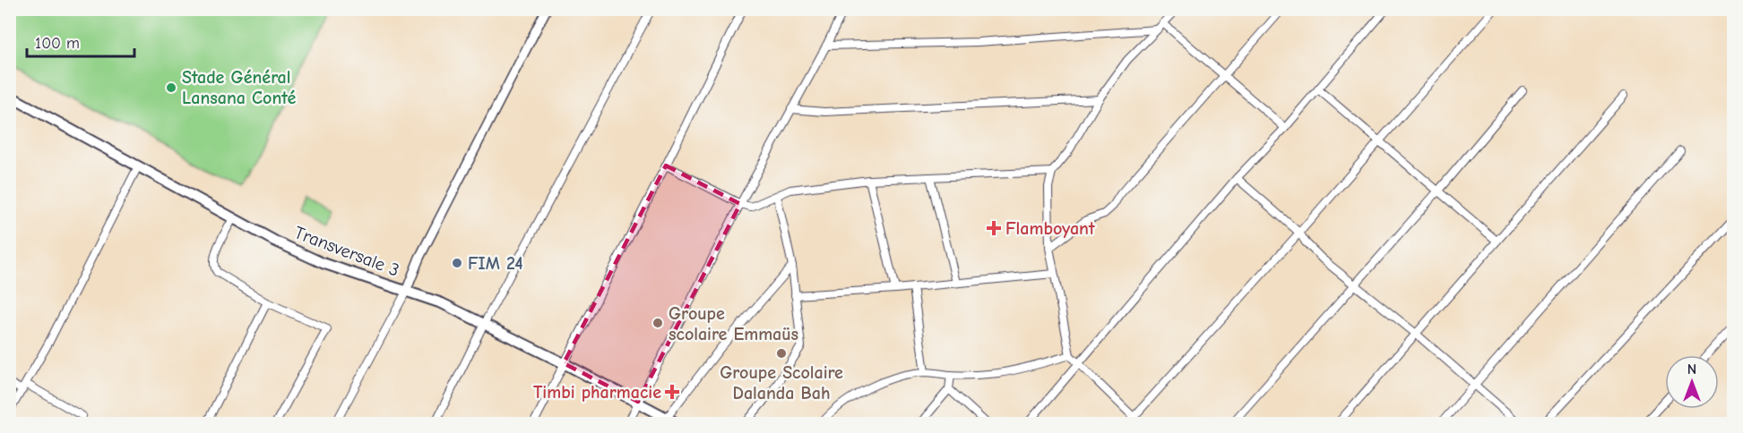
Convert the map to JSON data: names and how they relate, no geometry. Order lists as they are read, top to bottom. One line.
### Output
{"streets":{"main road":["Transversale 3"]},"places":{"other":["Stade Général Lansana Conté","FIM 24","Groupe scolaire Emmaüs","Groupe Scolaire Dalanda Bah"],"health":["Flamboyant","Timbi pharmacie"]},"scale_bar":"100 m","north":"top"}
